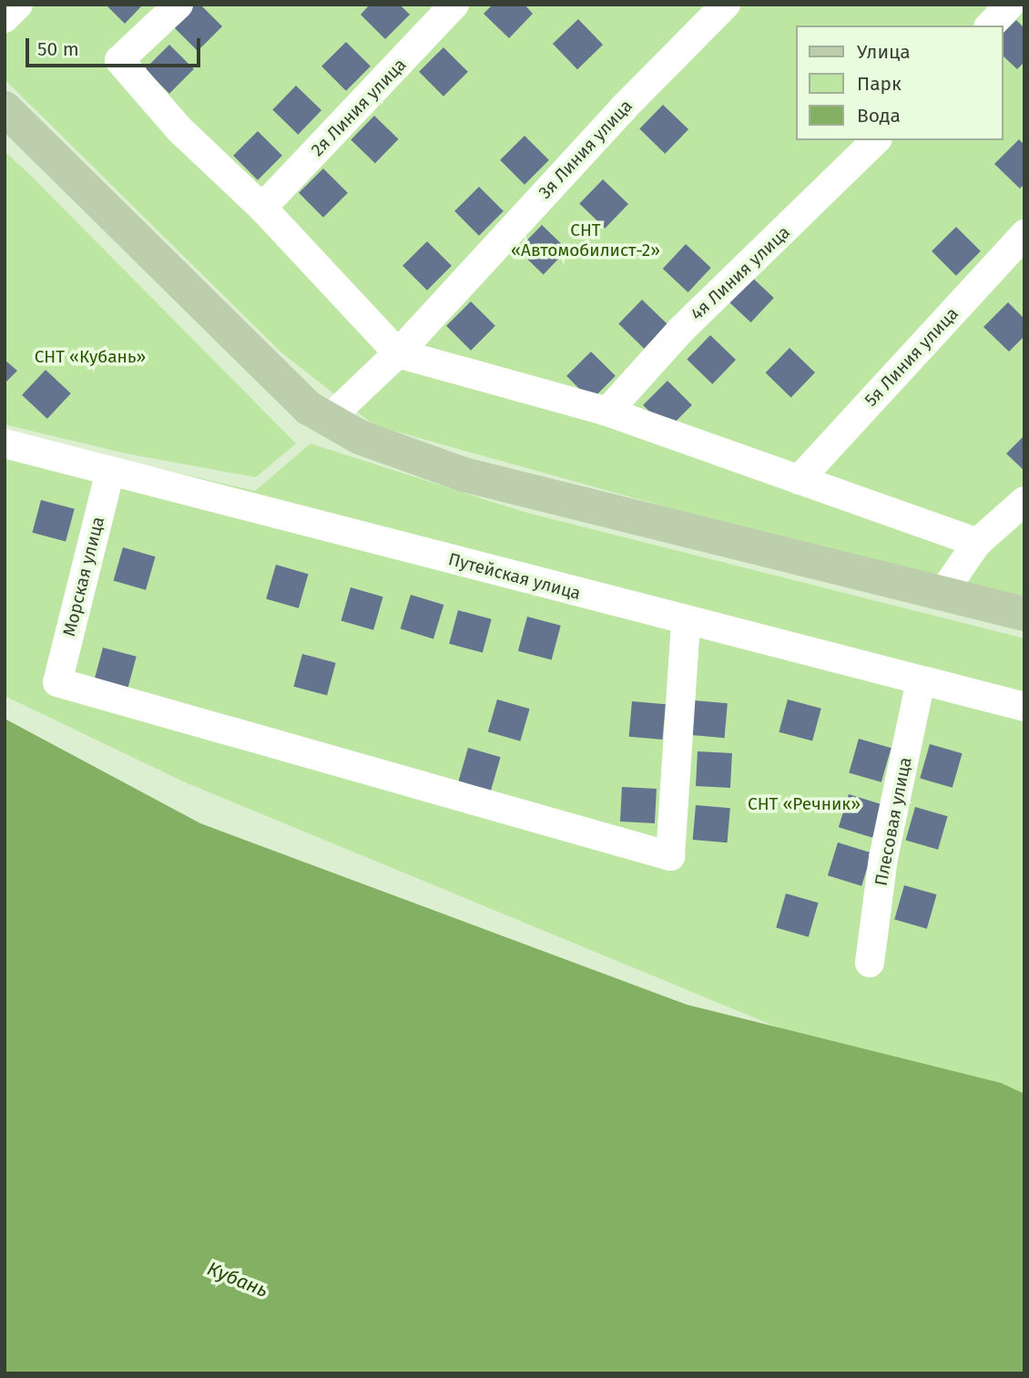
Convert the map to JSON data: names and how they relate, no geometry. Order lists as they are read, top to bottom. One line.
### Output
{"streets":{"street":["2я Линия улица","3я Линия улица","4я Линия улица","5я Линия улица","Морская улица","Путейская улица","Плесовая улица"]},"crossings":[["Морская улица","Путейская улица"],["Путейская улица","Плесовая улица"]],"water":["Кубань"],"parks":["СНТ «Автомобилист-2»","СНТ «Кубань»","СНТ «Речник»"],"legend":["Улица","Парк","Вода"],"scale_bar":"50 m"}
